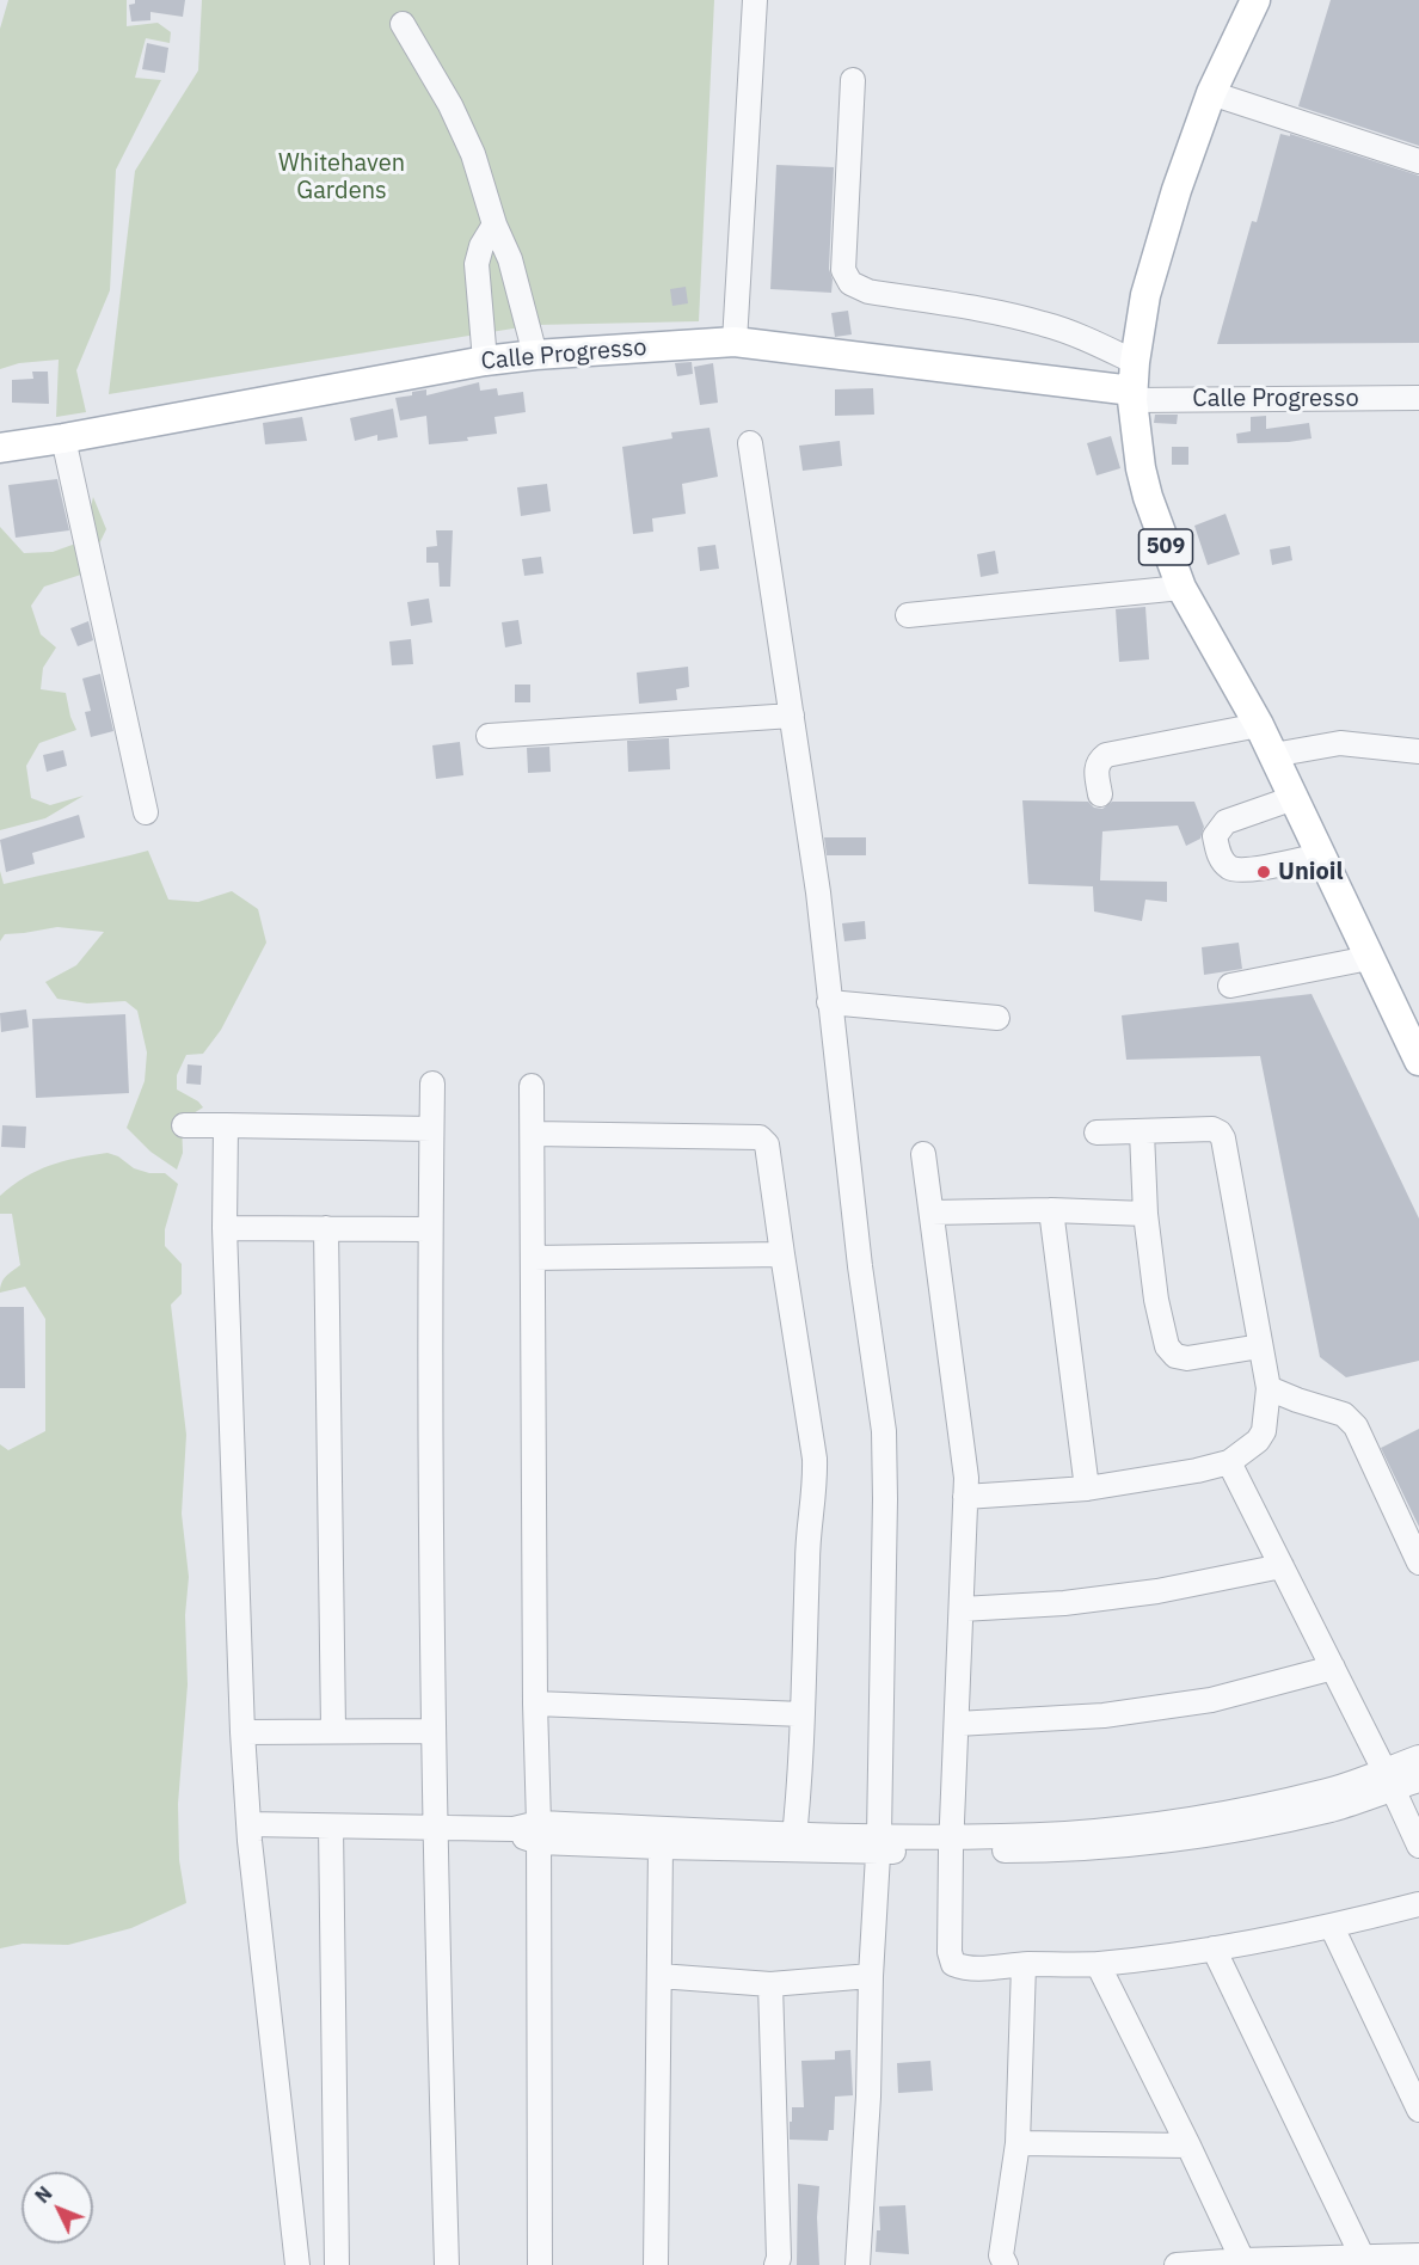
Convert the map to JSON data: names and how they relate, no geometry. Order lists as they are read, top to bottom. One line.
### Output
{"streets":{"main road":["Calle Progresso","509"]},"crossings":[["Calle Progresso","509"]],"parks":["Whitehaven Gardens"],"places":["Unioil"],"north":"top left"}
